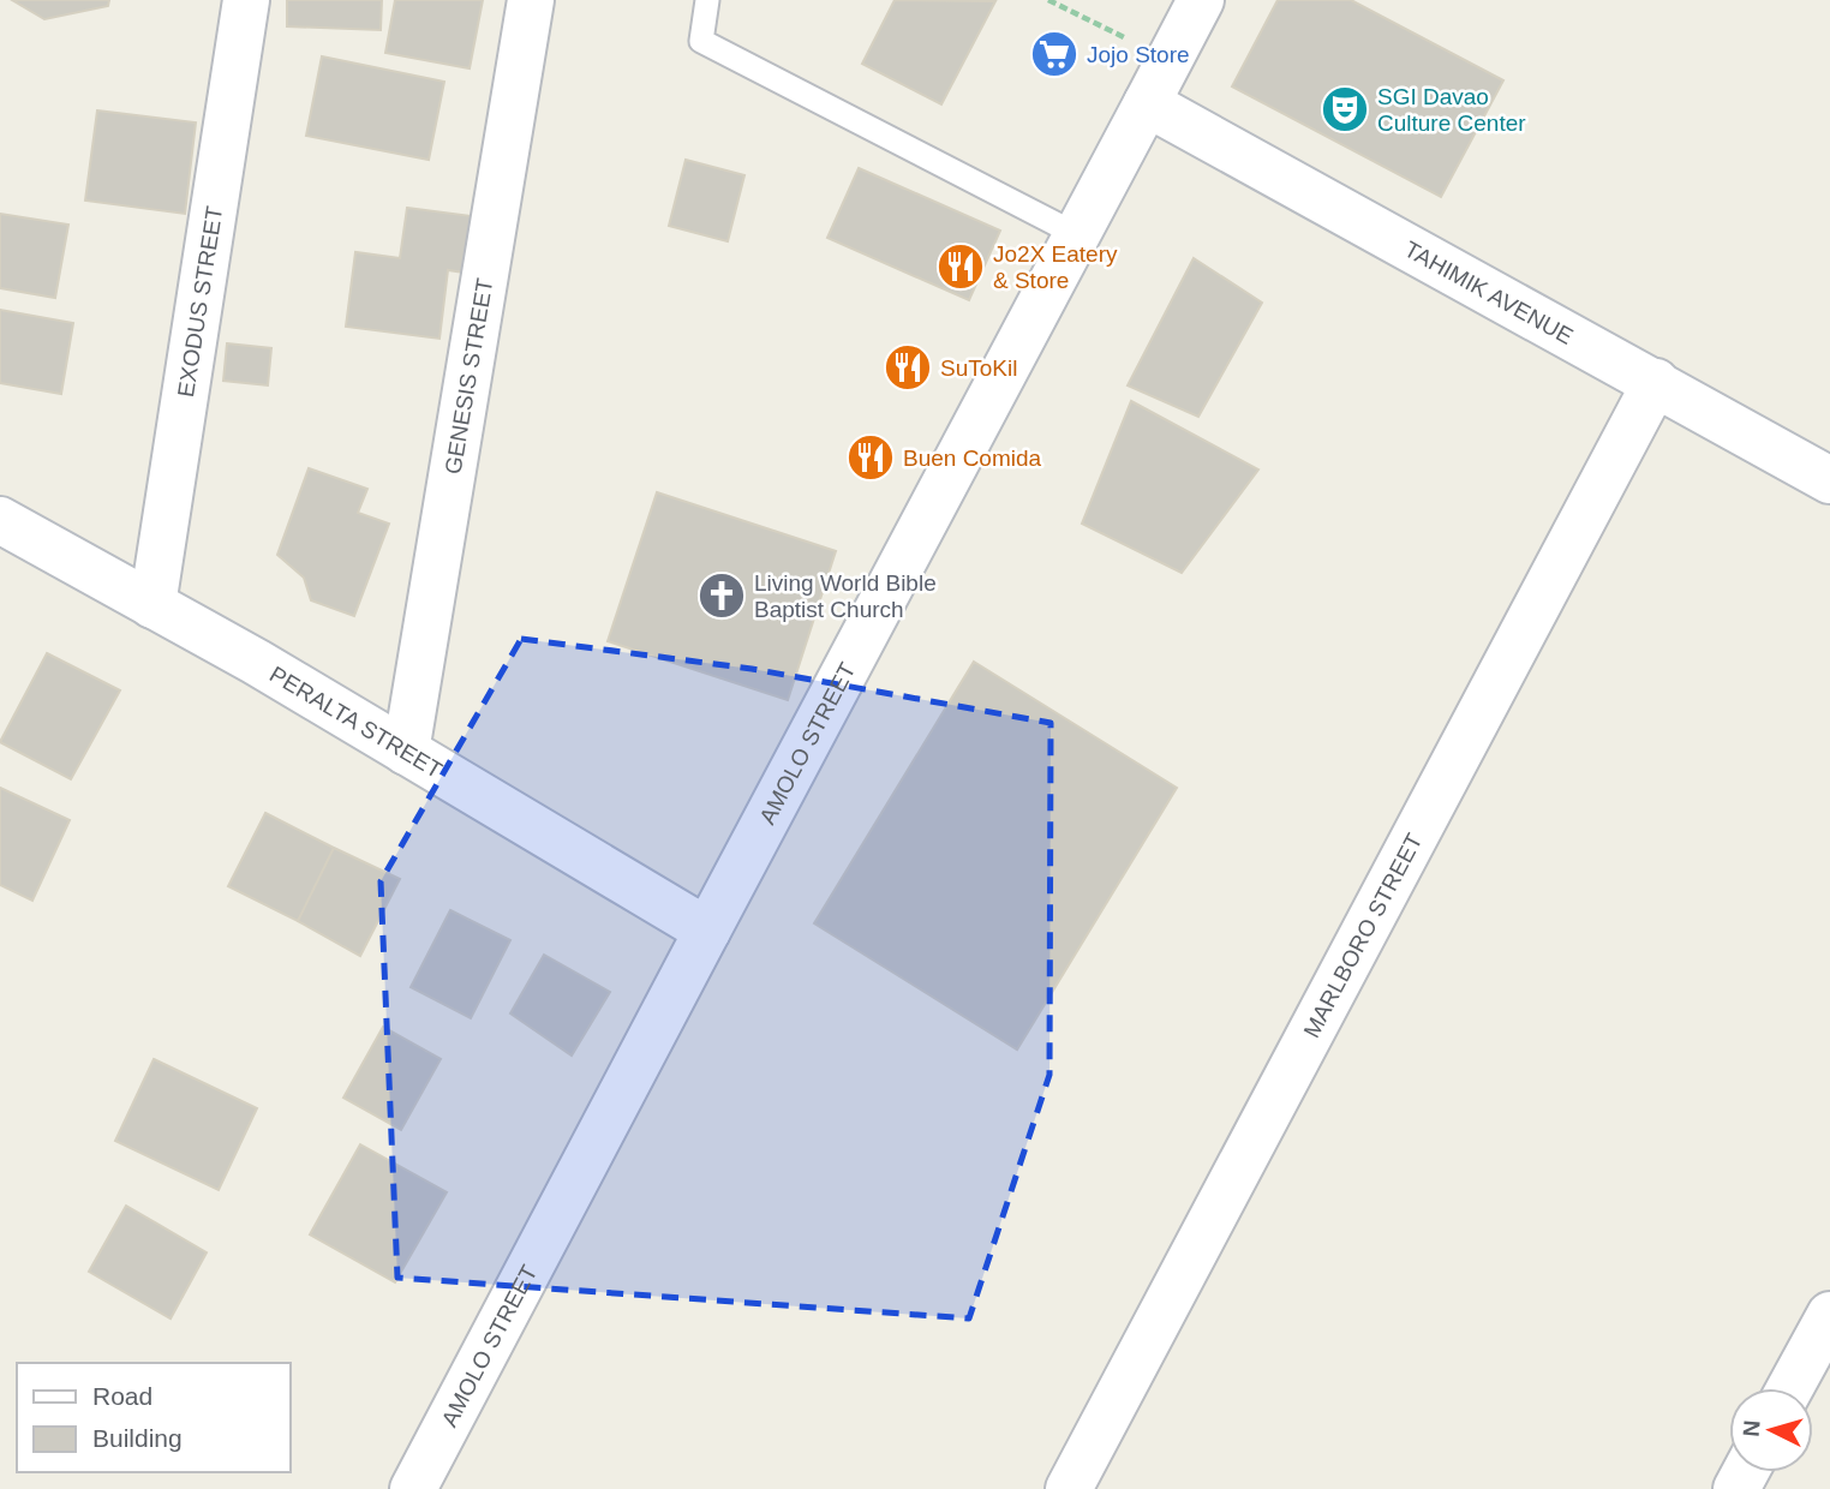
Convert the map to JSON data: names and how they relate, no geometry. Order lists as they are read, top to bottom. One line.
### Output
{"streets":{"street":["TAHIMIK AVENUE","EXODUS STREET","GENESIS STREET","PERALTA STREET","AMOLO STREET","MARLBORO STREET"]},"crossings":[["TAHIMIK AVENUE","AMOLO STREET"],["TAHIMIK AVENUE","MARLBORO STREET"],["EXODUS STREET","PERALTA STREET"],["GENESIS STREET","PERALTA STREET"],["PERALTA STREET","AMOLO STREET"]],"places":{"supermarket":["Jojo Store"],"theatre":["SGI Davao Culture Center"],"restaurant":["Jo2X Eatery & Store","SuToKil","Buen Comida"],"church":["Living World Bible Baptist Church"]},"legend":["Road","Building"],"north":"left"}
